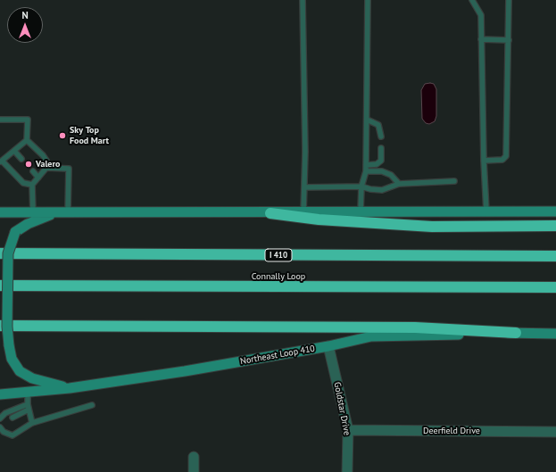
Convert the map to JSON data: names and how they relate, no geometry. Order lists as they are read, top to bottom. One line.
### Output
{"streets":{"highway":["I 410","Connally Loop"],"main road":["Northeast Loop 410"],"street":["Goldstar Drive","Deerfield Drive"]},"crossings":[["Northeast Loop 410","Goldstar Drive"],["Goldstar Drive","Deerfield Drive"]],"places":["Sky Top Food Mart","Valero"],"north":"top"}
